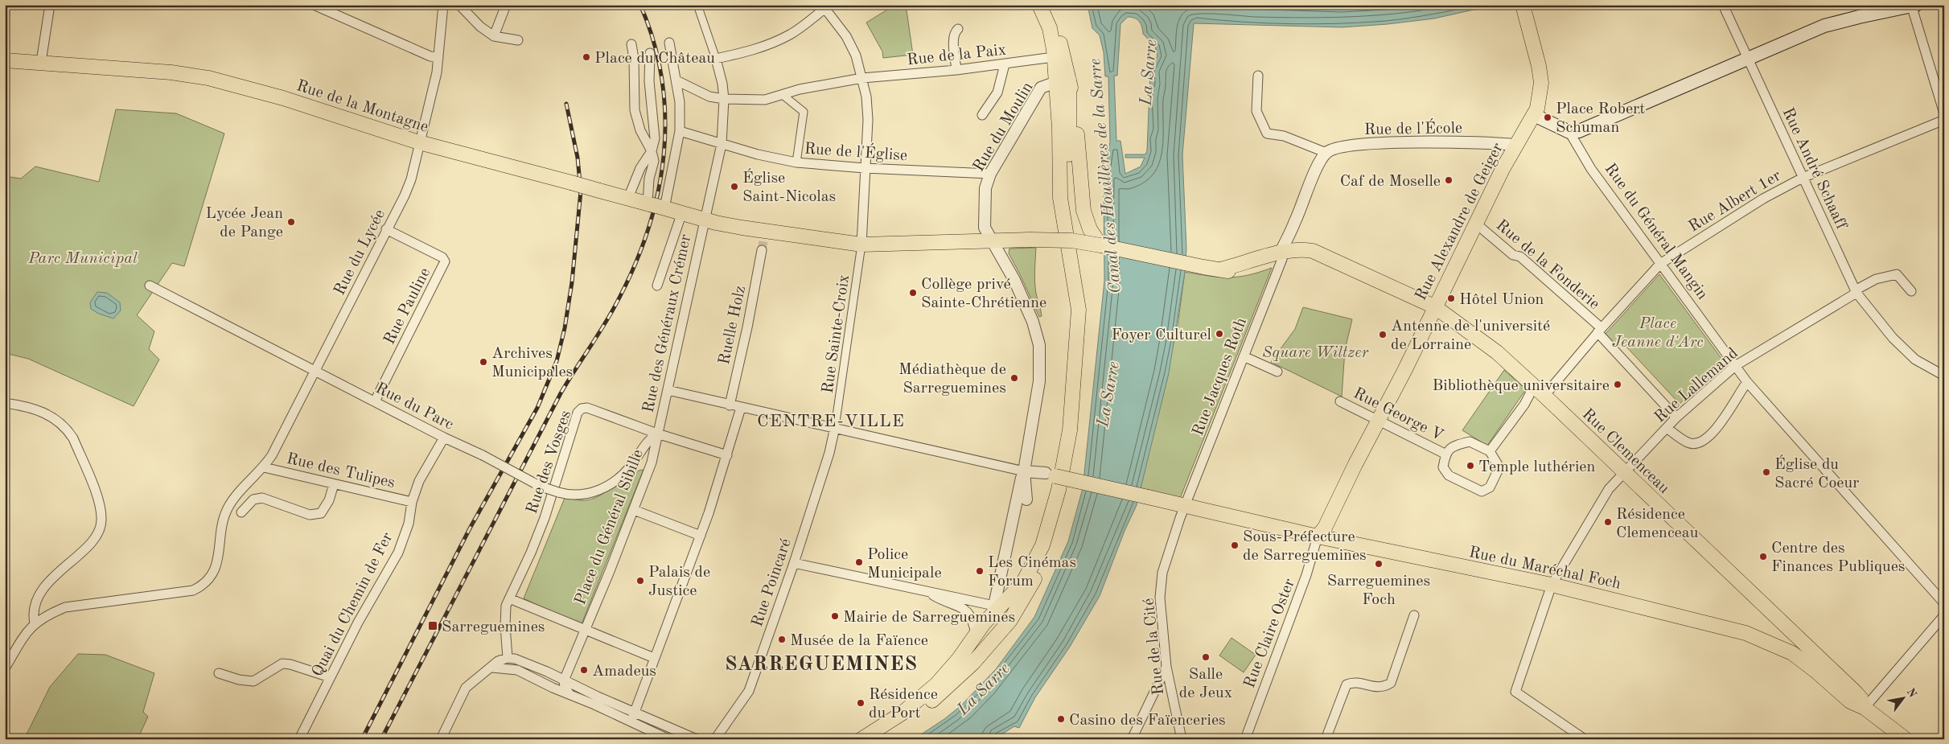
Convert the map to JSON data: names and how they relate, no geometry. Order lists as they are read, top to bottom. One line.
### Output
{"streets":{"main road":["Rue de la Montagne","Rue Alexandre de Geiger","Rue Clemenceau","Rue du Maréchal Foch"],"street":["Rue de la Paix","Rue du Moulin","Rue de l'École","Rue de l'Église","Rue André Schaaff","Rue Albert 1er","Rue du Général Mangin","Rue du Lycée","Rue de la Fonderie","Rue Pauline","Rue des Généraux Crémer","Ruelle Holz","Rue Sainte-Croix","Rue Jacques Roth","Rue Lallemand","Rue du Parc","Rue George V","Rue des Vosges","Rue des Tulipes","Place du Général Sibille","Rue Poincaré","Quai du Chemin de Fer","Rue Claire Oster","Rue de la Cité"]},"crossings":[["Rue de la Paix","Rue des Généraux Crémer"],["Rue de la Montagne","Rue du Moulin"],["Rue de la Montagne","Rue du Lycée"],["Rue de la Montagne","Rue des Généraux Crémer"],["Rue de la Montagne","Rue Sainte-Croix"],["Rue de la Montagne","Rue Clemenceau"],["Rue du Moulin","Rue de l'Église"],["Rue du Moulin","Rue Clemenceau"],["Rue de l'École","Rue Alexandre de Geiger"],["Rue de l'École","Rue Jacques Roth"],["Rue de l'Église","Rue des Généraux Crémer"],["Rue André Schaaff","Rue Albert 1er"],["Rue André Schaaff","Rue Lallemand"],["Rue Albert 1er","Rue du Général Mangin"],["Rue Albert 1er","Rue de la Fonderie"],["Rue Albert 1er","Rue George V"],["Rue Albert 1er","Rue Clemenceau"],["Rue Alexandre de Geiger","Rue de la Fonderie"],["Rue Alexandre de Geiger","Rue George V"],["Rue Alexandre de Geiger","Rue Clemenceau"],["Rue Alexandre de Geiger","Rue du Maréchal Foch"],["Rue Alexandre de Geiger","Rue Claire Oster"],["Rue du Général Mangin","Rue Lallemand"],["Rue du Lycée","Rue Pauline"],["Rue du Lycée","Rue du Parc"],["Rue du Lycée","Rue des Tulipes"],["Rue Pauline","Rue du Parc"],["Rue des Généraux Crémer","Rue du Parc"],["Rue des Généraux Crémer","Rue des Vosges"],["Rue des Généraux Crémer","Place du Général Sibille"],["Rue Sainte-Croix","Rue Poincaré"],["Rue Jacques Roth","Rue Clemenceau"],["Rue Jacques Roth","Rue du Maréchal Foch"],["Rue Jacques Roth","Rue de la Cité"],["Rue Lallemand","Rue Clemenceau"],["Rue Lallemand","Rue du Maréchal Foch"],["Rue du Parc","Rue des Vosges"],["Rue du Parc","Place du Général Sibille"],["Rue du Parc","Quai du Chemin de Fer"],["Rue Clemenceau","Rue du Maréchal Foch"],["Rue des Vosges","Place du Général Sibille"],["Rue des Tulipes","Quai du Chemin de Fer"],["Rue du Maréchal Foch","Rue Claire Oster"],["Rue du Maréchal Foch","Rue de la Cité"]],"districts":["CENTRE-VILLE","SARREGUEMINES"],"water":["La Sarre","Canal des Houillères de la Sarre"],"parks":["Parc Municipal","Place Jeanne d'Arc","Square Wiltzer"],"places":{"other":["Place du Château","Place Robert Schuman","Caf de Moselle","Église Saint-Nicolas","Lycée Jean de Pange","Collège privé Sainte-Chrétienne","Hôtel Union","Foyer Culturel","Antenne de l'université de Lorraine","Archives Municipales","Médiathèque de Sarreguemines","Bibliothèque universitaire","Temple luthérien","Église du Sacré Coeur","Résidence Clemenceau","Sous-Préfecture de Sarreguemines","Centre des Finances Publiques","Police Municipale","Sarreguemines Foch","Les Cinémas Forum","Palais de Justice","Mairie de Sarreguemines","Musée de la Faïence","Salle de Jeux","Amadeus","Résidence du Port","Casino des Faïenceries"],"transit":["Sarreguemines"]},"north":"top right"}
